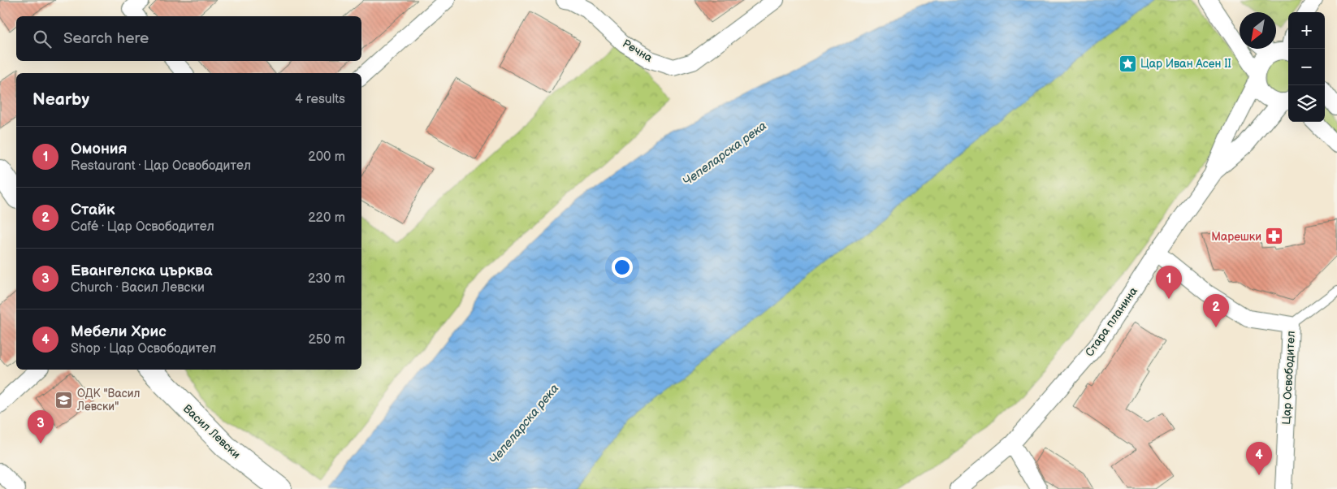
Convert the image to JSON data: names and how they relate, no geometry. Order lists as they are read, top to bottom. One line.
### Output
{"streets":{"main road":["Васил Левски"],"street":["Речна","Стара планина","Цар Освободител"]},"crossings":[["Стара планина","Цар Освободител"]],"water":["Чепеларска река"],"places":{"place":["Цар Иван Асен II"],"pharmacy":["Марешки"],"school or university":["ОДК \"Васил Левски\""]},"north":"bottom left","page":{"map_buttons":["+","−"],"search":"Search here","heading":["Nearby","4 results"],"list":[{"mark":"1","name":"Омония","note":"Restaurant · Цар Освободител","value":"200 m"},{"mark":"2","name":"Стайк","note":"Café · Цар Освободител","value":"220 m"},{"mark":"3","name":"Евангелска църква","note":"Church · Васил Левски","value":"230 m"},{"mark":"4","name":"Мебели Хрис","note":"Shop · Цар Освободител","value":"250 m"}],"pins":["1","2","3","4"]}}
